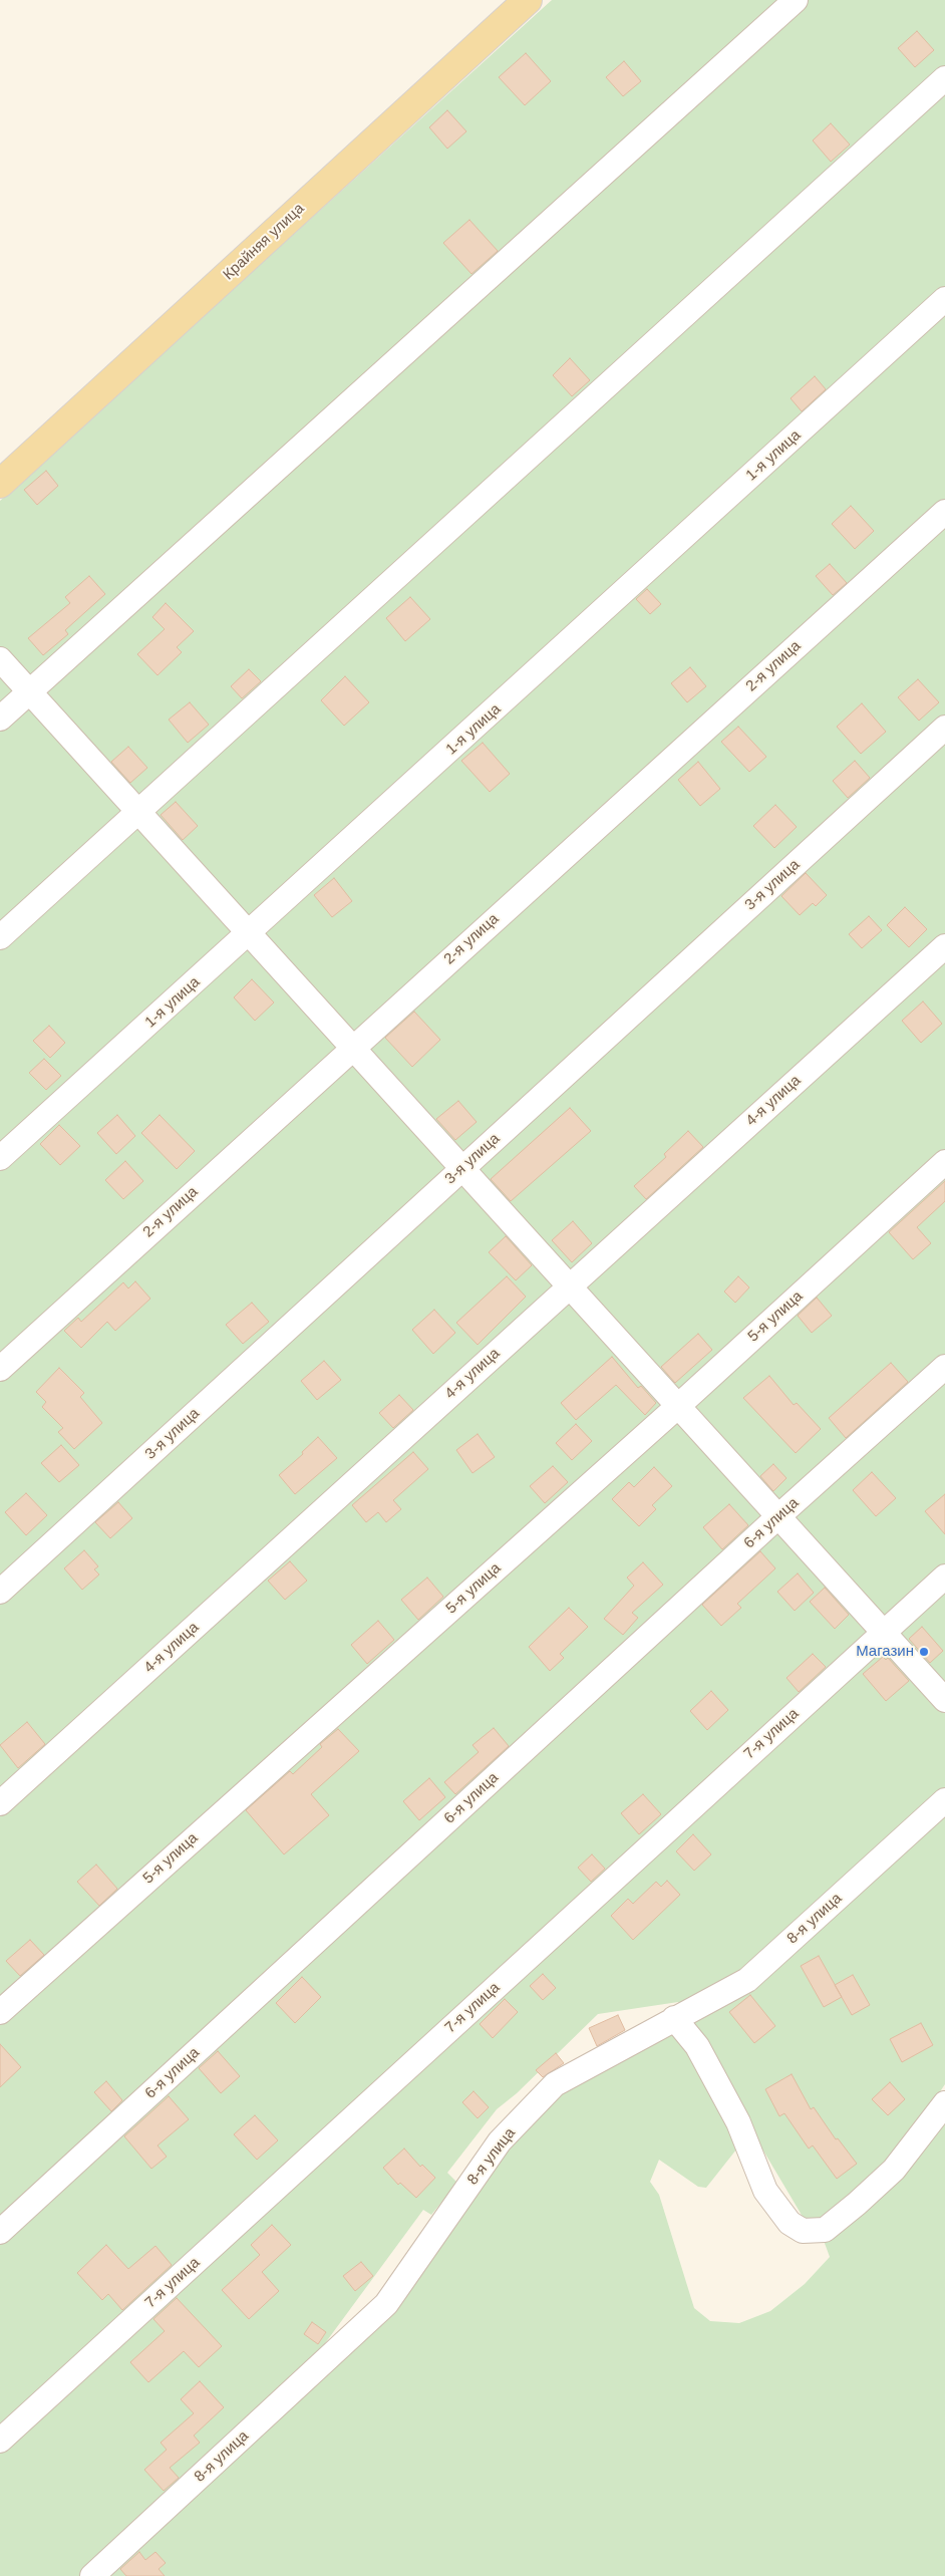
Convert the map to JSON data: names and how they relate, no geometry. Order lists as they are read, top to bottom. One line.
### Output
{"streets":{"main road":["Крайняя улица"],"street":["1-я улица","2-я улица","3-я улица","4-я улица","5-я улица","6-я улица","7-я улица","8-я улица"]},"places":["Магазин"]}
